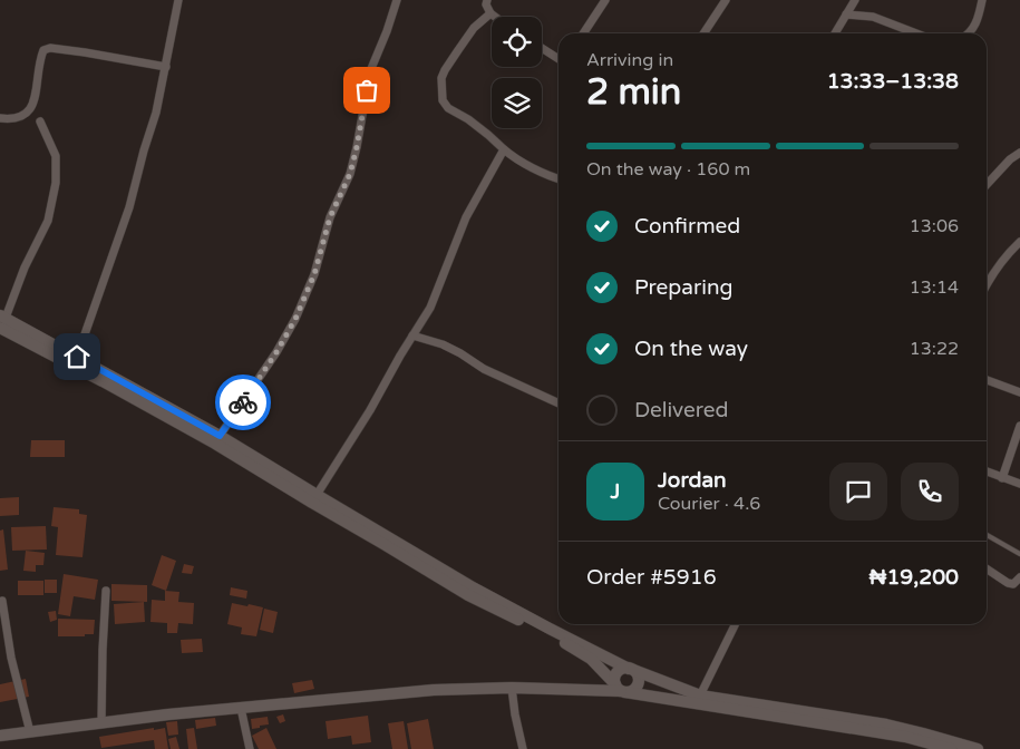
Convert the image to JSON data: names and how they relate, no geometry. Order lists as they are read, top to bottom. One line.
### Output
{"page":{"heading":["2 min","Arriving in","13:33–13:38"],"panel":["Jordan","Courier · 4.6","Order #5916","₦19,200"],"bar":"On the way · 160 m","list":[["Confirmed","13:06"],["Preparing","13:14"],["On the way","13:22"],"Delivered"],"round":"J"}}
